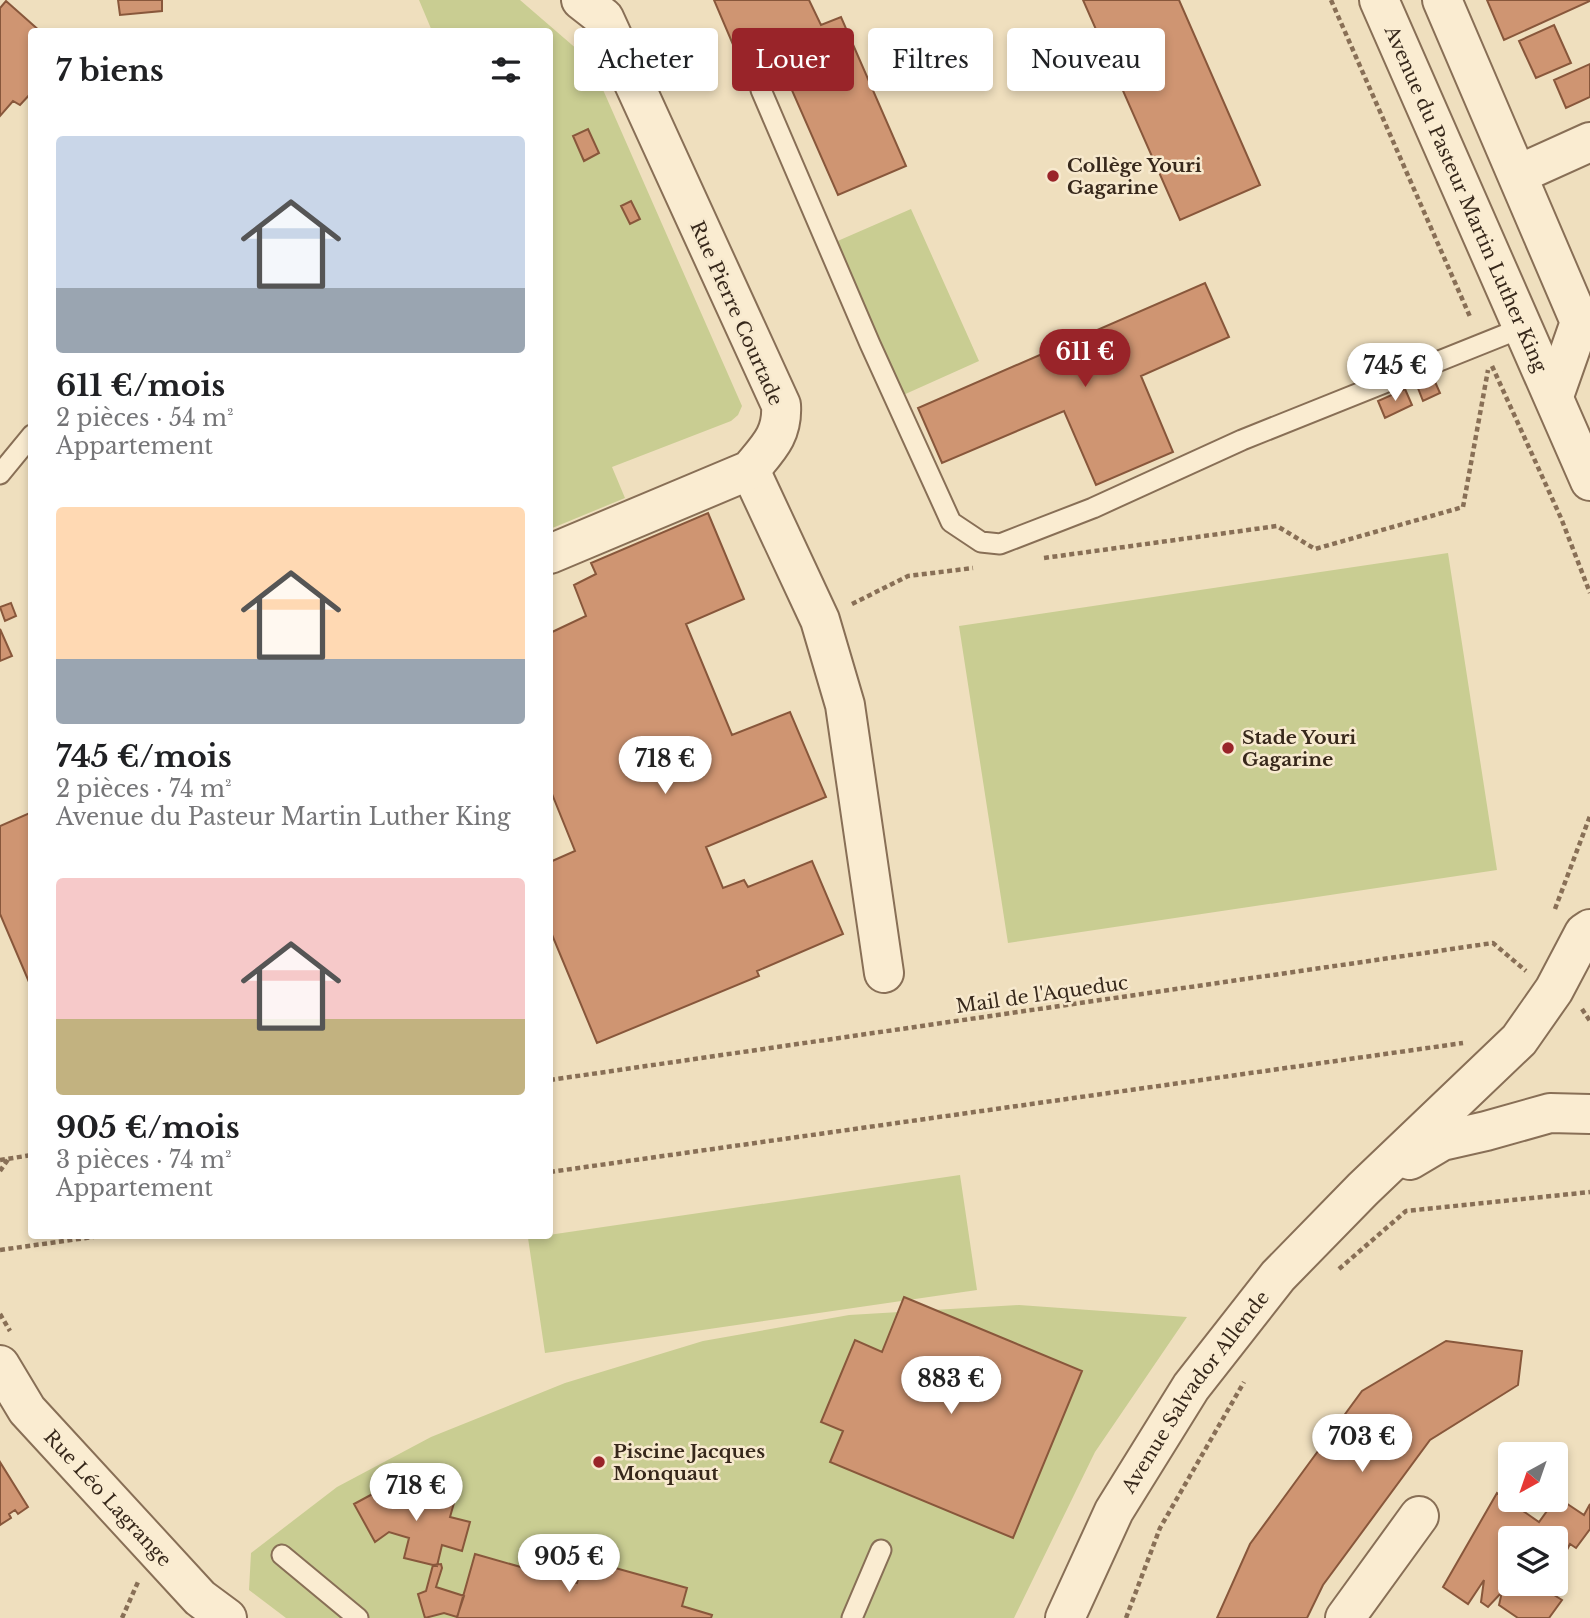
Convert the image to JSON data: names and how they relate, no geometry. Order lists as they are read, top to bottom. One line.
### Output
{"streets":{"street":["Avenue du Pasteur Martin Luther King","Rue Pierre Courtade","Avenue Salvador Allende","Rue Léo Lagrange"],"path":["Mail de l'Aqueduc"]},"places":["Collège Youri Gagarine","Stade Youri Gagarine","Piscine Jacques Monquaut"],"north":"bottom left","page":{"chip":["Acheter","Louer","Filtres","Nouveau"],"heading":"7 biens","list":[{"name":"611 €/mois","note":"2 pièces · 54 m² · Appartement"},{"name":"745 €/mois","note":"2 pièces · 74 m² · Avenue du Pasteur Martin Luther King"},{"name":"905 €/mois","note":"3 pièces · 74 m² · Appartement"}],"price":["611 €","745 €","718 €","883 €","703 €","718 €","905 €"]}}
